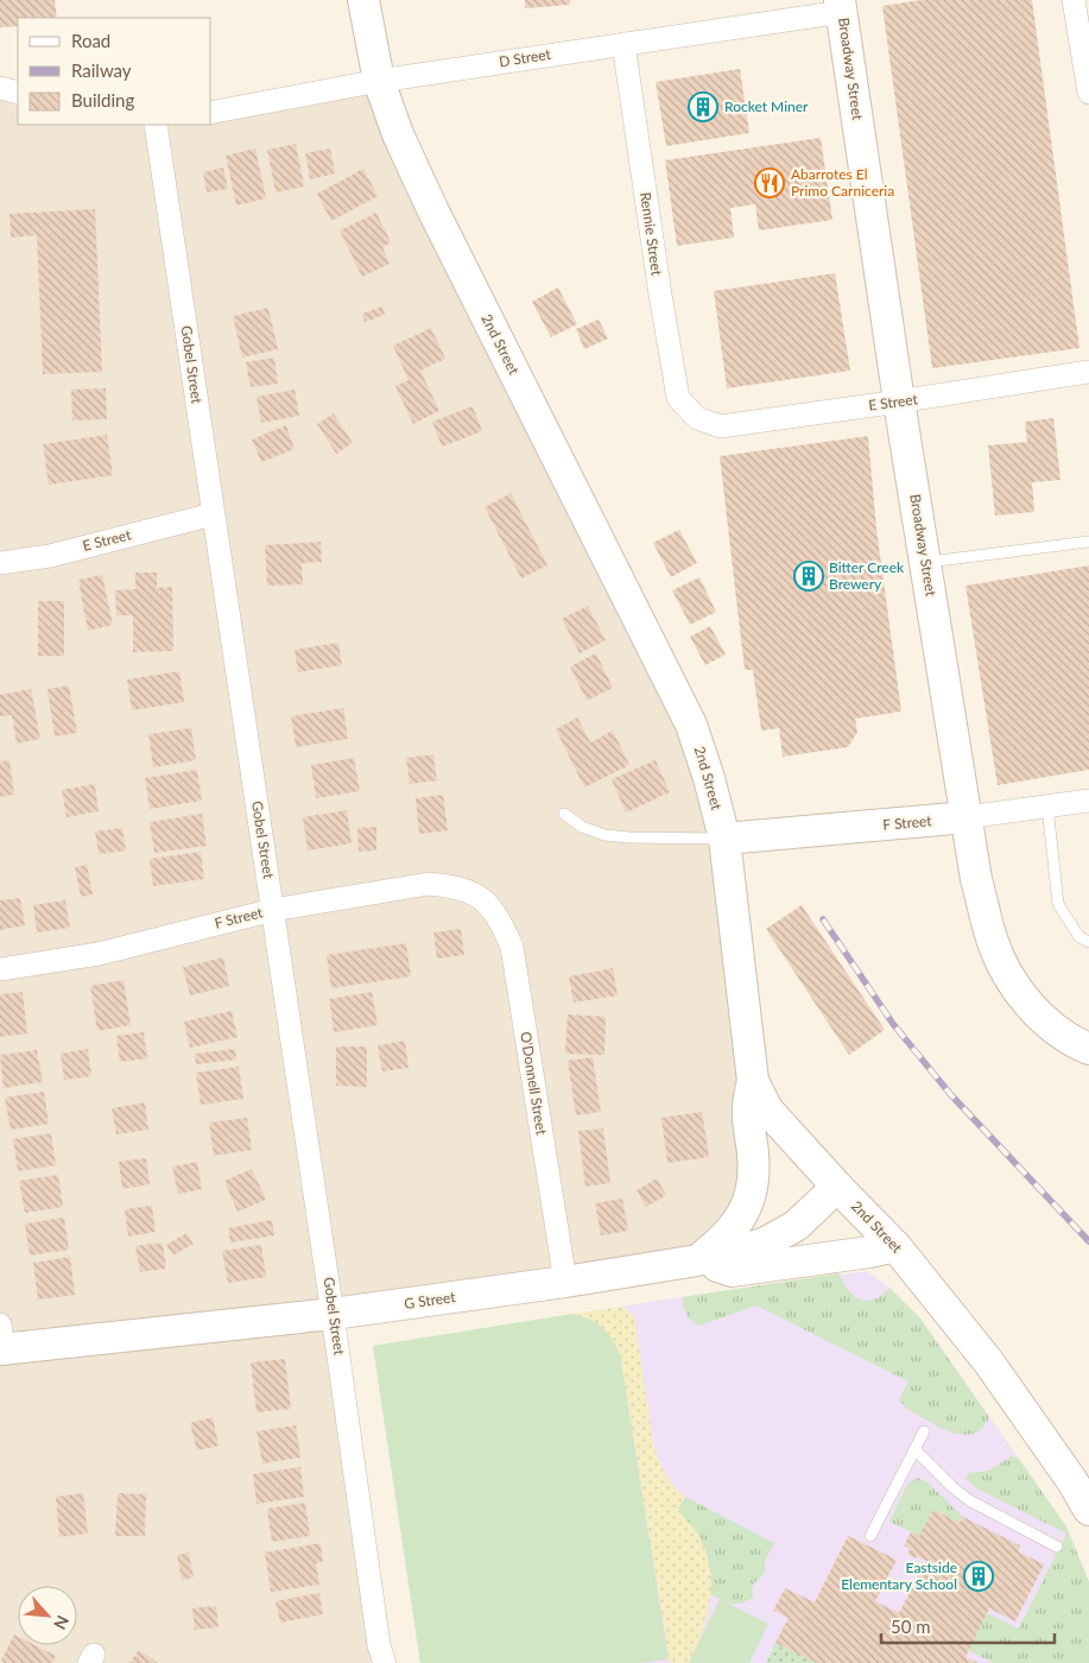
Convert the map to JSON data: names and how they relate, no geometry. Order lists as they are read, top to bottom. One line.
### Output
{"streets":{"street":["D Street","Broadway Street","Rennie Street","2nd Street","Gobel Street","E Street","F Street","O'Donnell Street","G Street"]},"crossings":[["D Street","Broadway Street"],["D Street","Rennie Street"],["D Street","2nd Street"],["Broadway Street","E Street"],["Broadway Street","F Street"],["Rennie Street","E Street"],["2nd Street","F Street"],["2nd Street","G Street"],["Gobel Street","E Street"],["Gobel Street","F Street"],["Gobel Street","G Street"],["F Street","O'Donnell Street"],["O'Donnell Street","G Street"]],"places":{"building":["Rocket Miner","Bitter Creek Brewery","Eastside Elementary School"],"restaurant":["Abarrotes El Primo Carniceria"]},"legend":["Road","Railway","Building"],"scale_bar":"50 m","north":"bottom right"}
